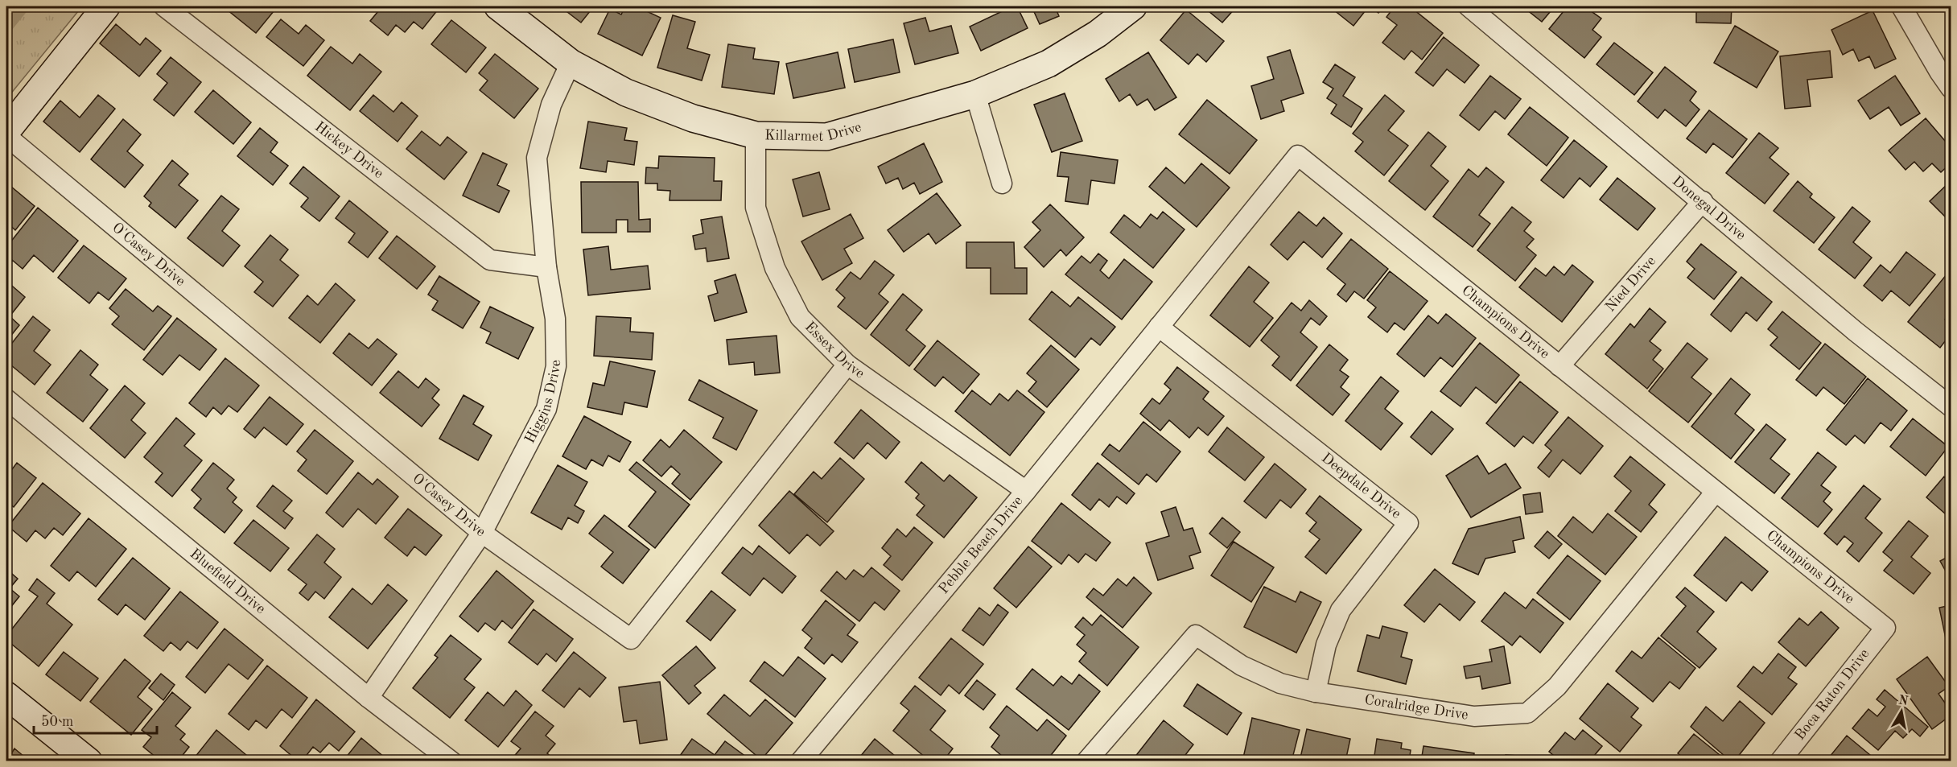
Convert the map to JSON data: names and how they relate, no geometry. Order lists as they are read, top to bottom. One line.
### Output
{"streets":{"street":["Killarmet Drive","Hickey Drive","Donegal Drive","O'Casey Drive","Nied Drive","Champions Drive","Essex Drive","Higgins Drive","Deepdale Drive","Pebble Beach Drive","Bluefield Drive","Boca Raton Drive","Coralridge Drive"]},"crossings":[["Killarmet Drive","Essex Drive"],["Killarmet Drive","Higgins Drive"],["Hickey Drive","Higgins Drive"],["Donegal Drive","Nied Drive"],["O'Casey Drive","Essex Drive"],["O'Casey Drive","Higgins Drive"],["Nied Drive","Champions Drive"],["Champions Drive","Deepdale Drive"],["Champions Drive","Pebble Beach Drive"],["Champions Drive","Boca Raton Drive"],["Champions Drive","Coralridge Drive"],["Essex Drive","Pebble Beach Drive"],["Higgins Drive","Bluefield Drive"],["Deepdale Drive","Pebble Beach Drive"],["Deepdale Drive","Coralridge Drive"]],"scale_bar":"50 m","north":"top"}
